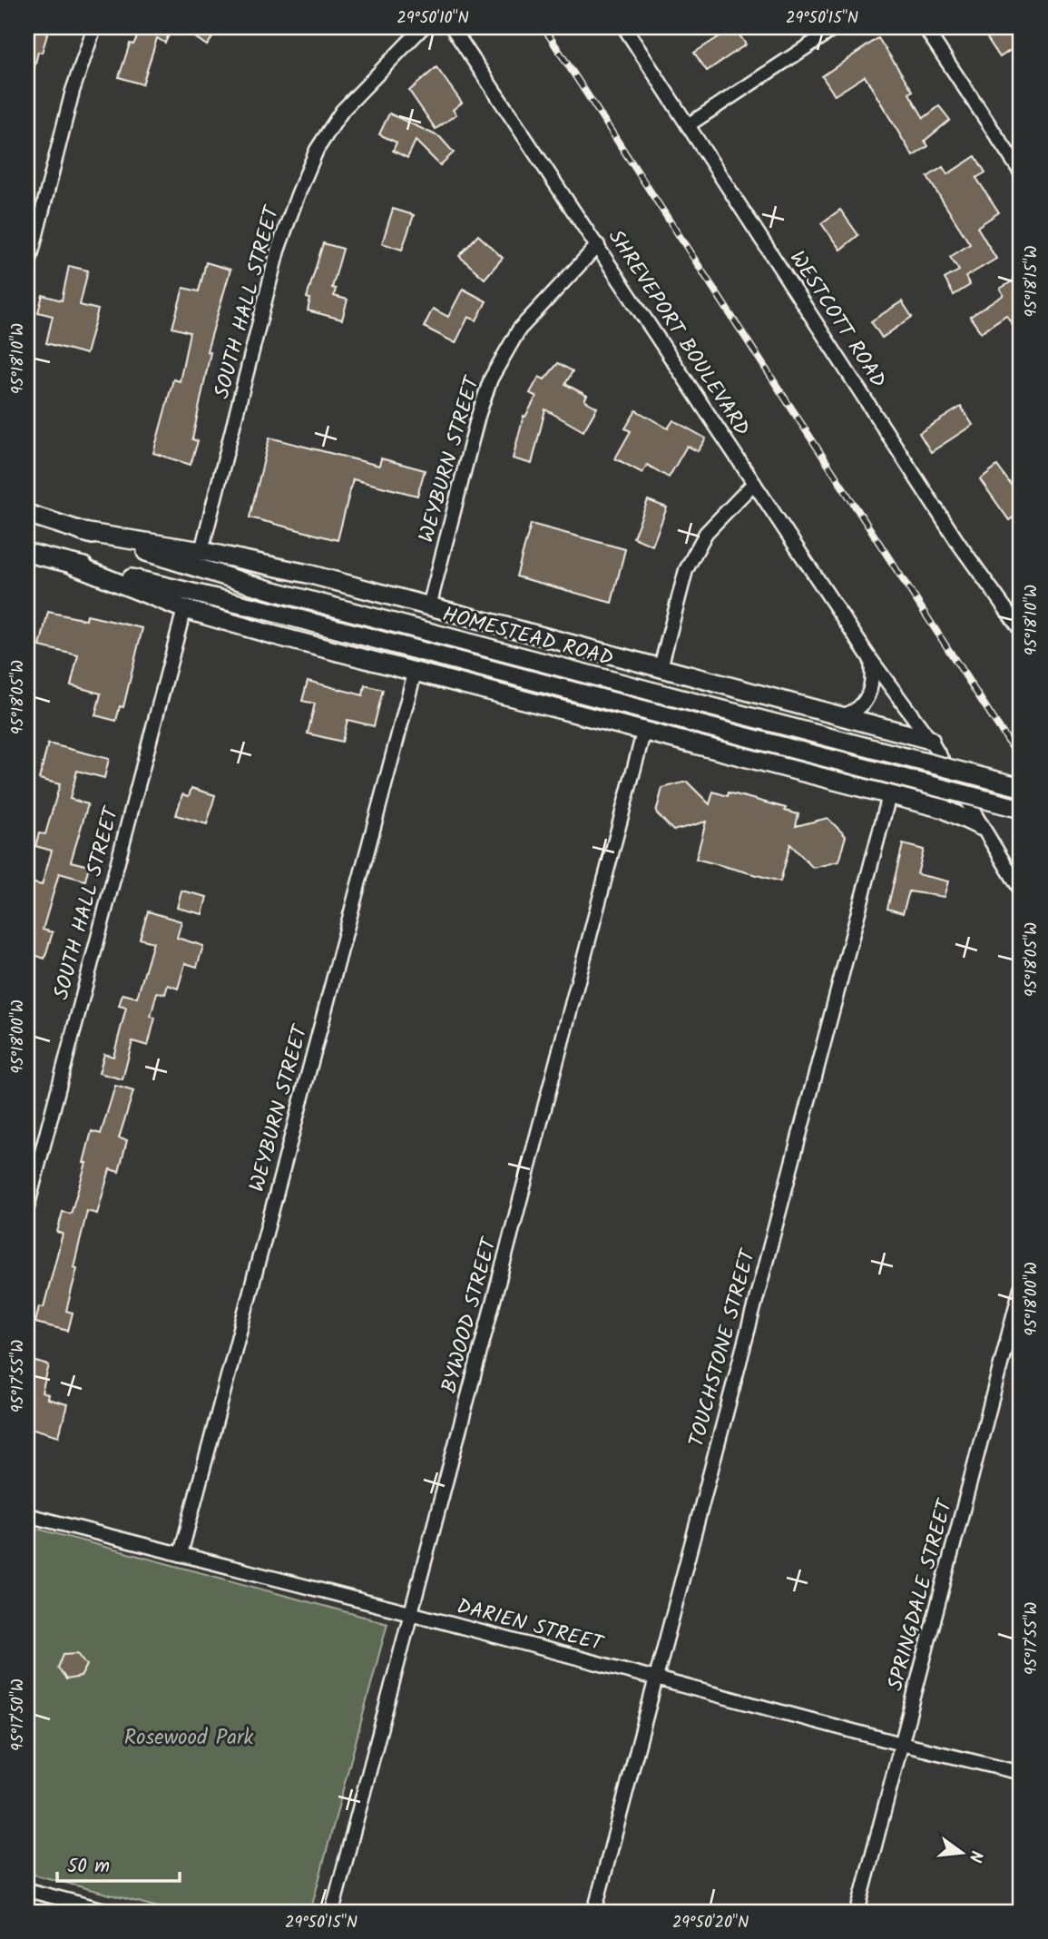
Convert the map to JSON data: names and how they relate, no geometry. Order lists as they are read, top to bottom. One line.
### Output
{"streets":{"main road":["HOMESTEAD ROAD"],"street":["SOUTH HALL STREET","WESTCOTT ROAD","SHREVEPORT BOULEVARD","WEYBURN STREET","BYWOOD STREET","TOUCHSTONE STREET","SPRINGDALE STREET","DARIEN STREET"]},"crossings":[["SHREVEPORT BOULEVARD","WEYBURN STREET"],["WEYBURN STREET","DARIEN STREET"],["BYWOOD STREET","DARIEN STREET"],["TOUCHSTONE STREET","DARIEN STREET"],["SPRINGDALE STREET","DARIEN STREET"]],"parks":["Rosewood Park"],"scale_bar":"50 m","north":"right","coordinates":["29°50'10\"N","29°50'15\"N","95°18'15\"W","95°18'10\"W","95°18'05\"W","95°18'00\"W","95°17'55\"W","95°17'50\"W","29°50'20\"N"]}
